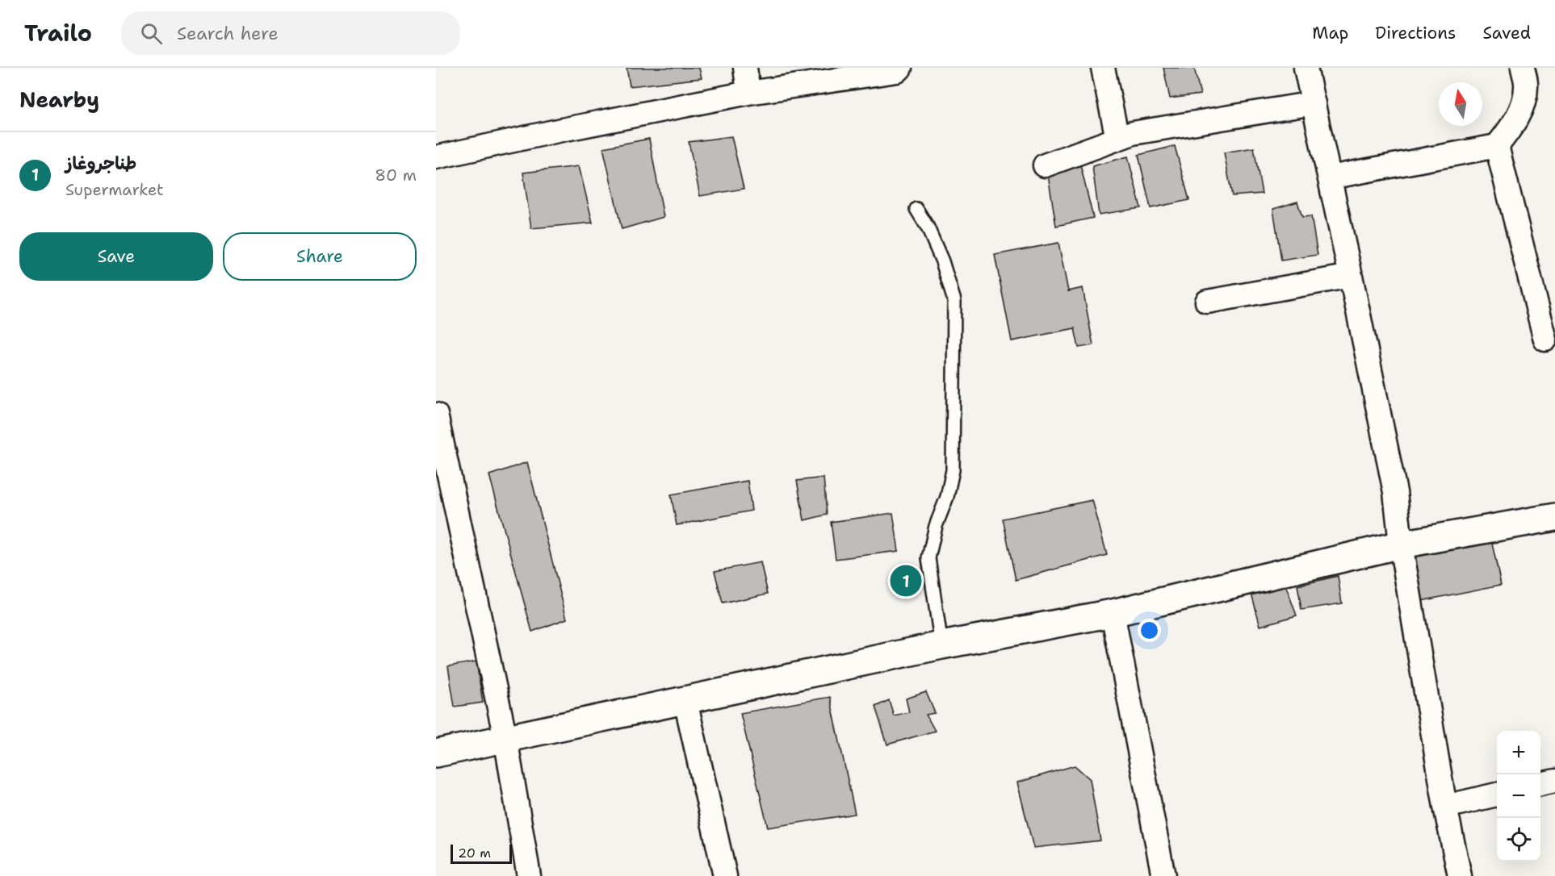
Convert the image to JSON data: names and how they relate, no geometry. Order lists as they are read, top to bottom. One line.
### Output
{"scale_bar":"20 m","north":"top","page":{"header":"Trailo","search":"Search here","nav":["Map","Directions","Saved"],"heading":"Nearby","list":[{"mark":"1","name":"طناجروغاز","note":"Supermarket","value":"80 m"}],"buttons":["Save","Share"],"pins":"1","map_buttons":["+","−"],"scale":"20 m"}}
